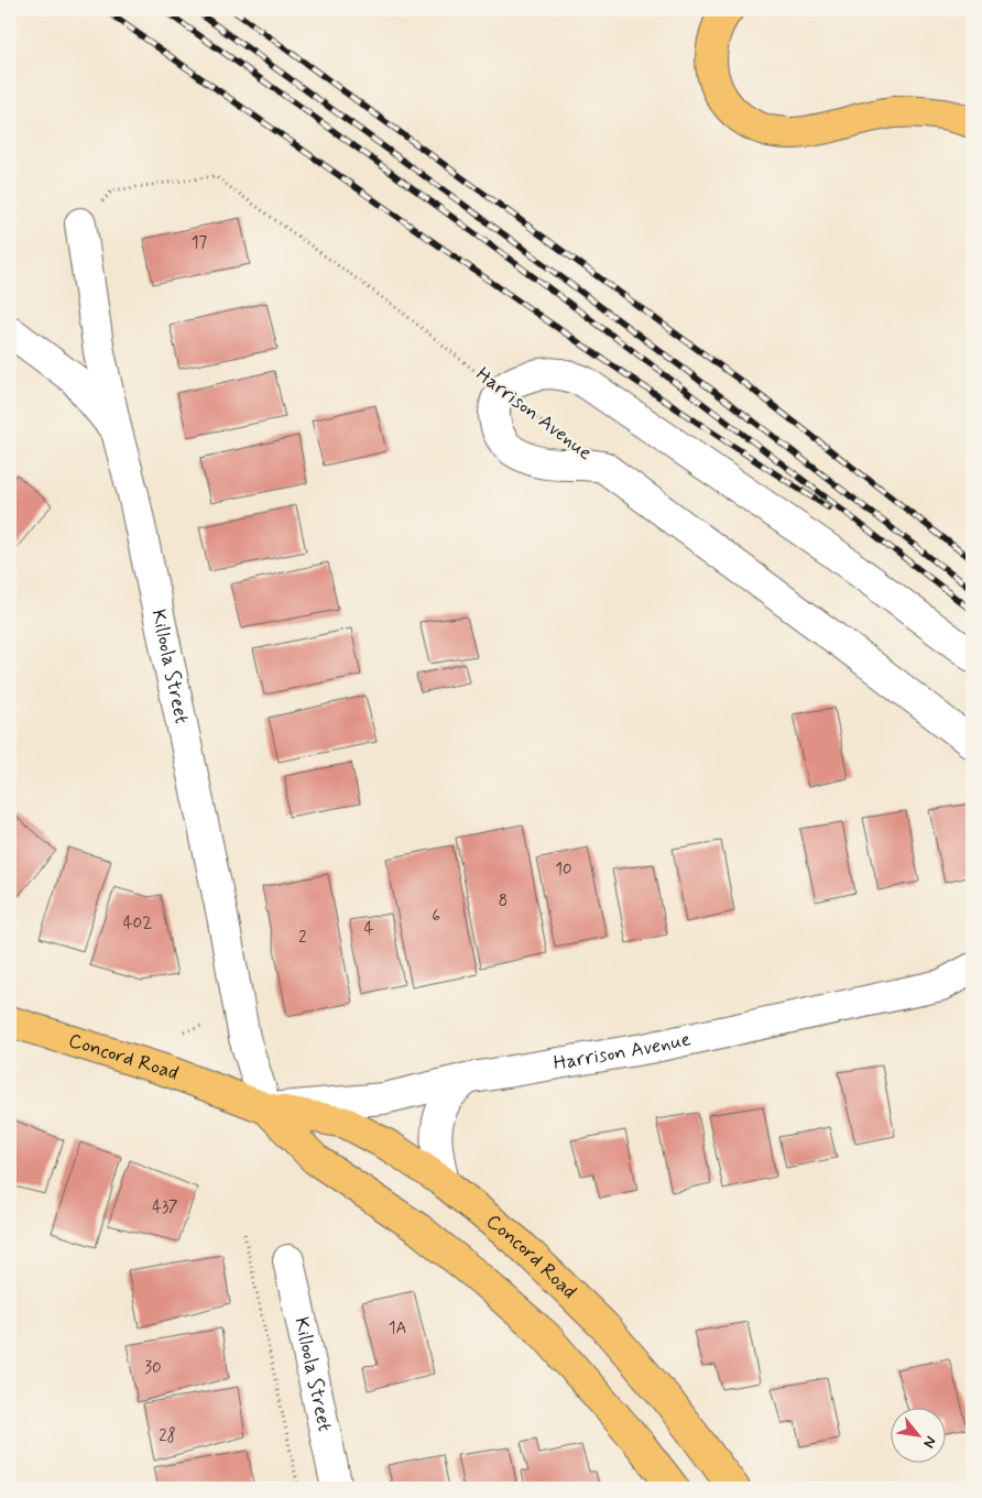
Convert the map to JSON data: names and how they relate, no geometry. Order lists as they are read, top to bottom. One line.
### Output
{"streets":{"main road":["Concord Road"],"street":["Harrison Avenue","Killoola Street"]},"crossings":[["Harrison Avenue","Killoola Street"],["Harrison Avenue","Concord Road"],["Killoola Street","Concord Road"]],"house_numbers":["17","10","8","6","402","4","2","437","1A","30","28"],"north":"bottom right"}
